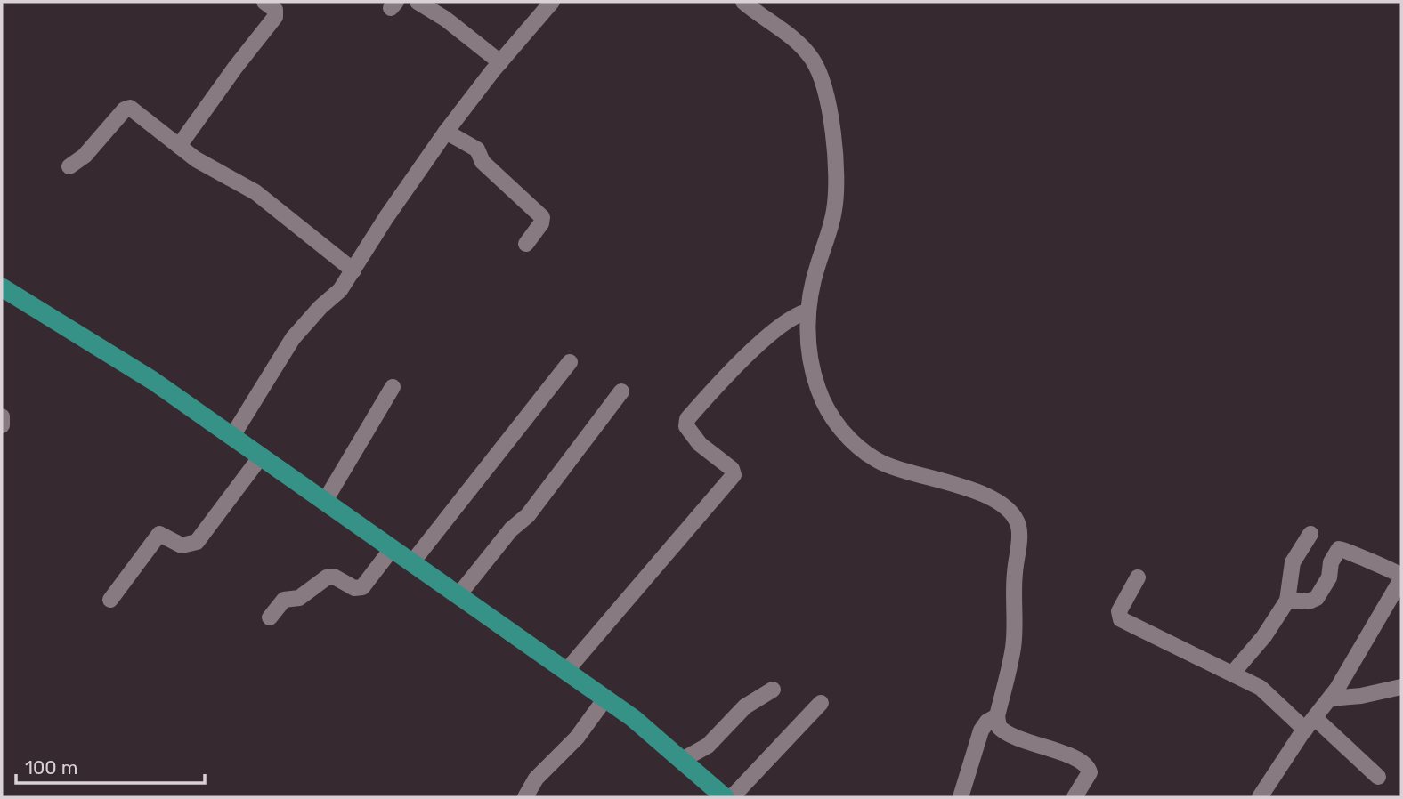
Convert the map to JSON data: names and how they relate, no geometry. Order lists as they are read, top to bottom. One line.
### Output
{"scale_bar":"100 m"}
